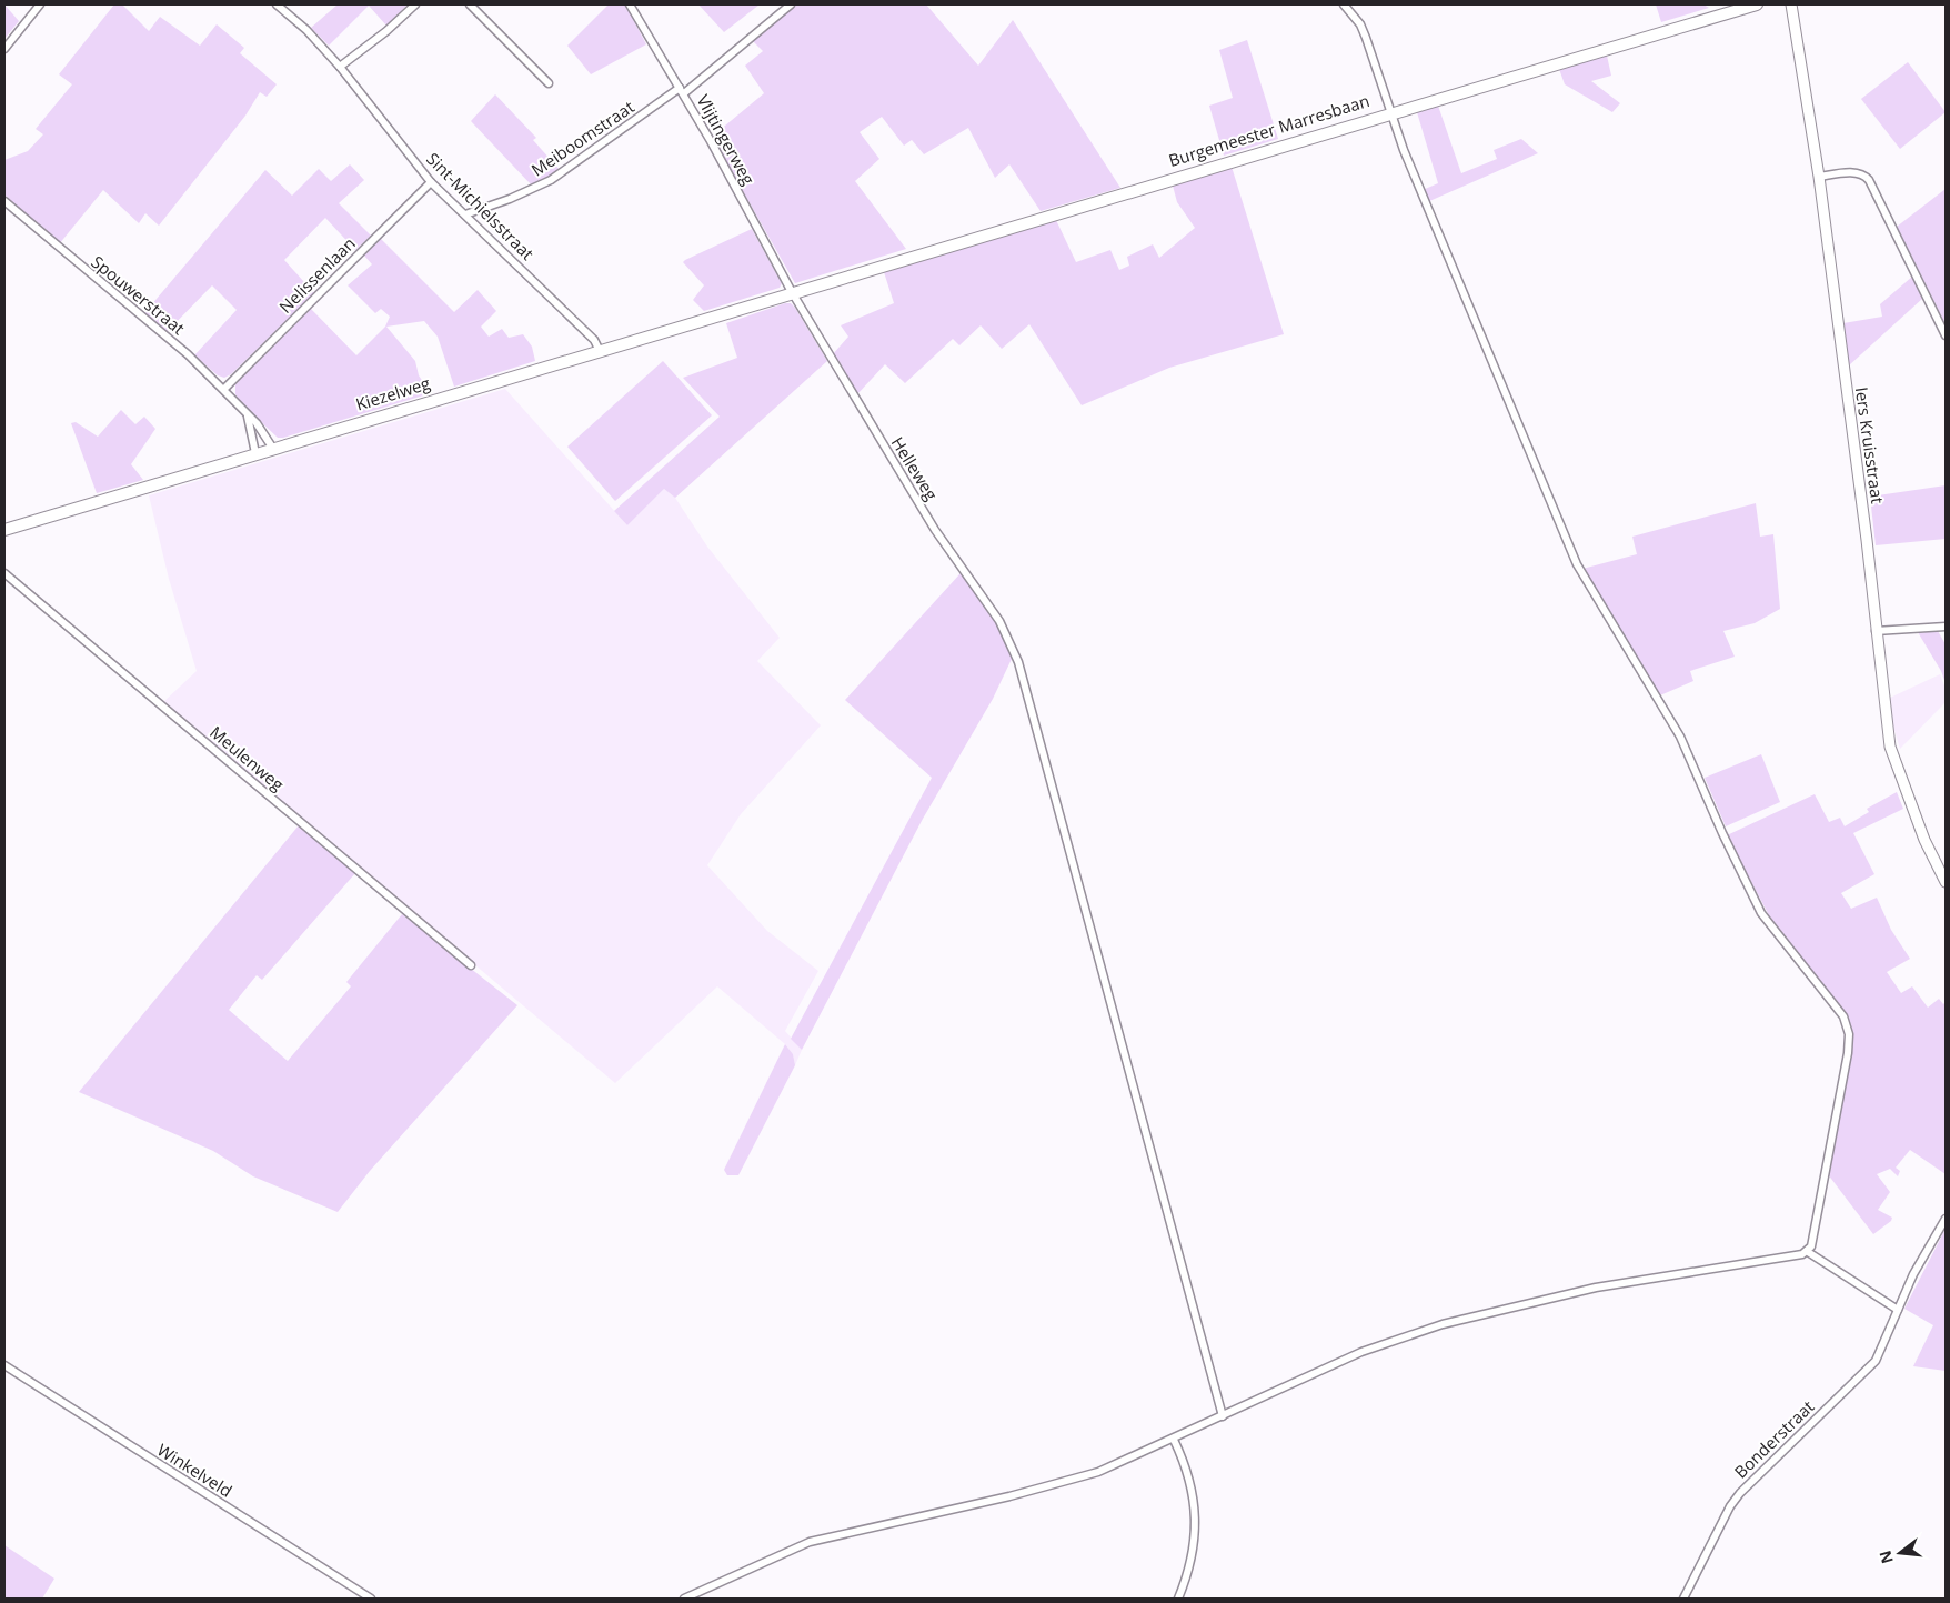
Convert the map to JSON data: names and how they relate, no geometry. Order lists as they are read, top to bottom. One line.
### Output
{"streets":{"main road":["Burgemeester Marresbaan","Kiezelweg"],"street":["Meiboomstraat","Vlijtingerweg","Sint-Michielsstraat","Nelissenlaan","Spouwerstraat","Iers Kruisstraat","Helleweg","Meulenweg","Bonderstraat","Winkelveld"]},"crossings":[["Burgemeester Marresbaan","Vlijtingerweg"],["Burgemeester Marresbaan","Kiezelweg"],["Burgemeester Marresbaan","Helleweg"],["Meiboomstraat","Vlijtingerweg"],["Meiboomstraat","Sint-Michielsstraat"],["Vlijtingerweg","Kiezelweg"],["Vlijtingerweg","Helleweg"],["Sint-Michielsstraat","Nelissenlaan"],["Sint-Michielsstraat","Kiezelweg"],["Nelissenlaan","Spouwerstraat"],["Spouwerstraat","Kiezelweg"],["Kiezelweg","Helleweg"]],"north":"left"}
